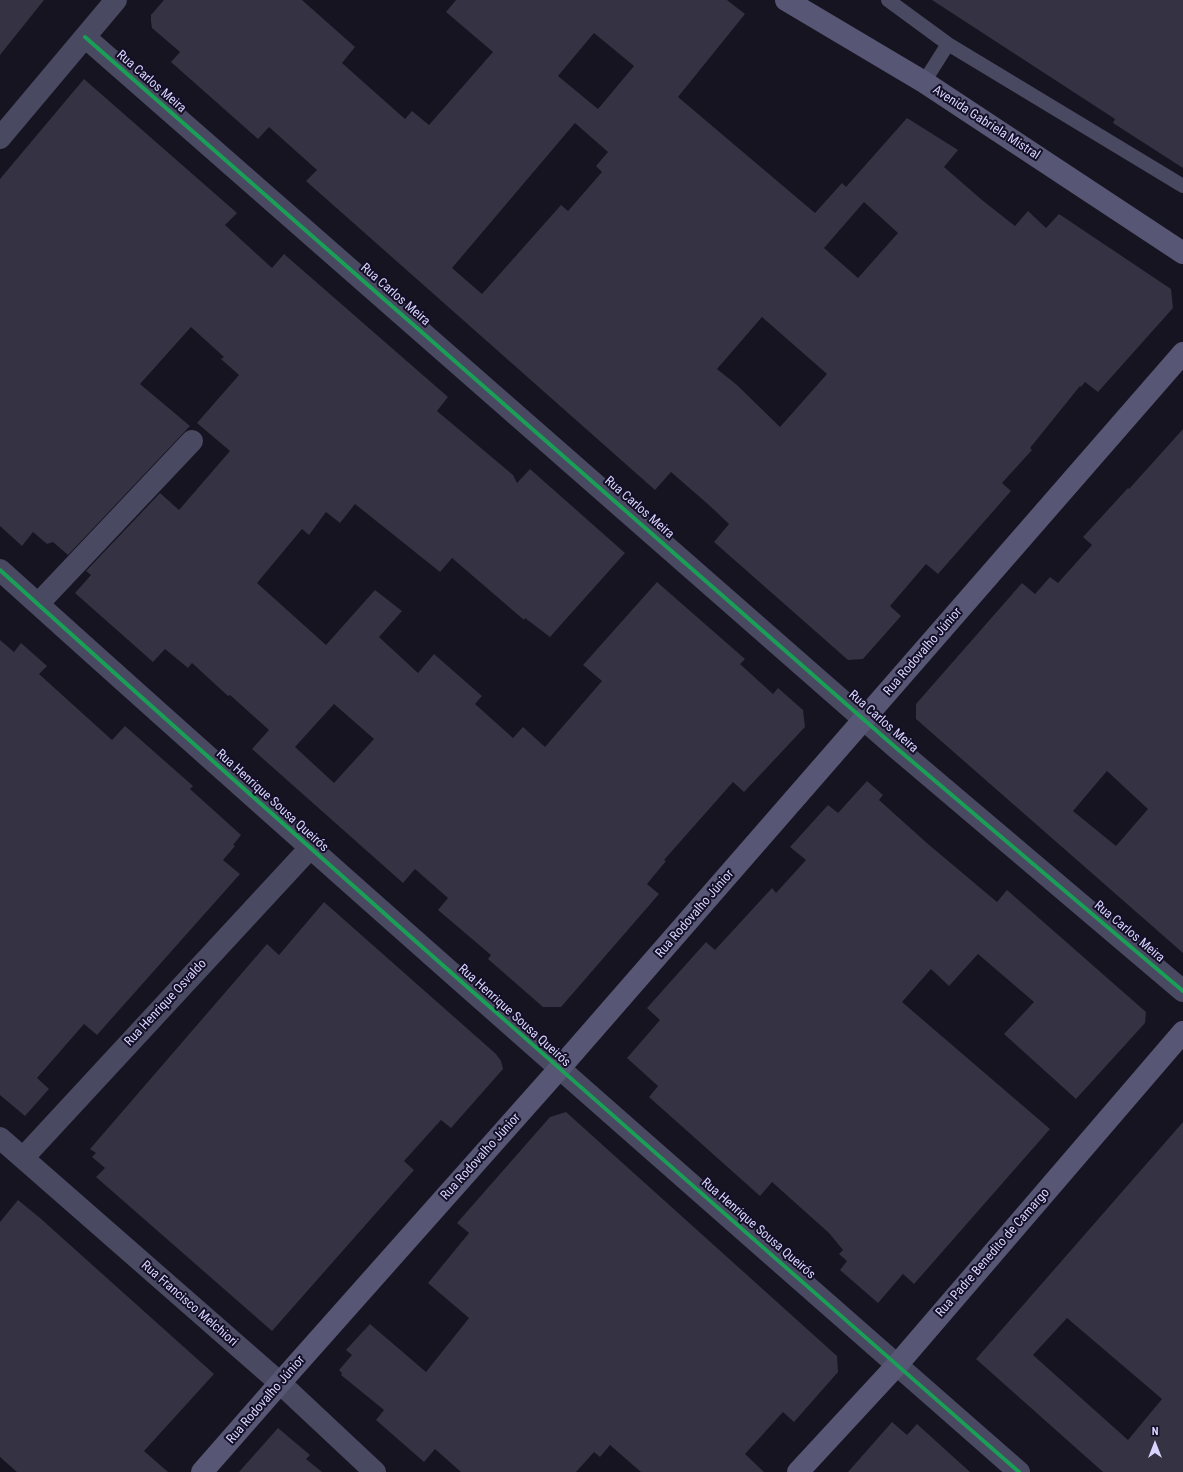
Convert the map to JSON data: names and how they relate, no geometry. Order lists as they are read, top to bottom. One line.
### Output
{"streets":{"main road":["Avenida Gabriela Mistral","Rua Rodovalho Júnior","Rua Padre Benedito de Camargo"],"street":["Rua Carlos Meira","Rua Henrique Sousa Queirós","Rua Henrique Osvaldo","Rua Francisco Melchiori"]},"crossings":[["Rua Carlos Meira","Rua Rodovalho Júnior"],["Rua Rodovalho Júnior","Rua Henrique Sousa Queirós"],["Rua Rodovalho Júnior","Rua Francisco Melchiori"],["Rua Henrique Sousa Queirós","Rua Henrique Osvaldo"],["Rua Henrique Sousa Queirós","Rua Padre Benedito de Camargo"],["Rua Henrique Osvaldo","Rua Francisco Melchiori"]],"north":"top"}
